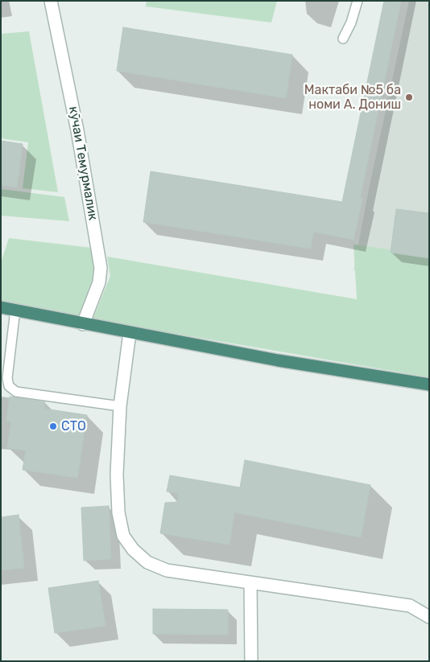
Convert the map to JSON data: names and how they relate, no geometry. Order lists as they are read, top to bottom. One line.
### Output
{"streets":{"street":["кӯчаи Темурмалик"]},"places":["Мактаби №5 ба номи А. Дониш","СТО"]}
